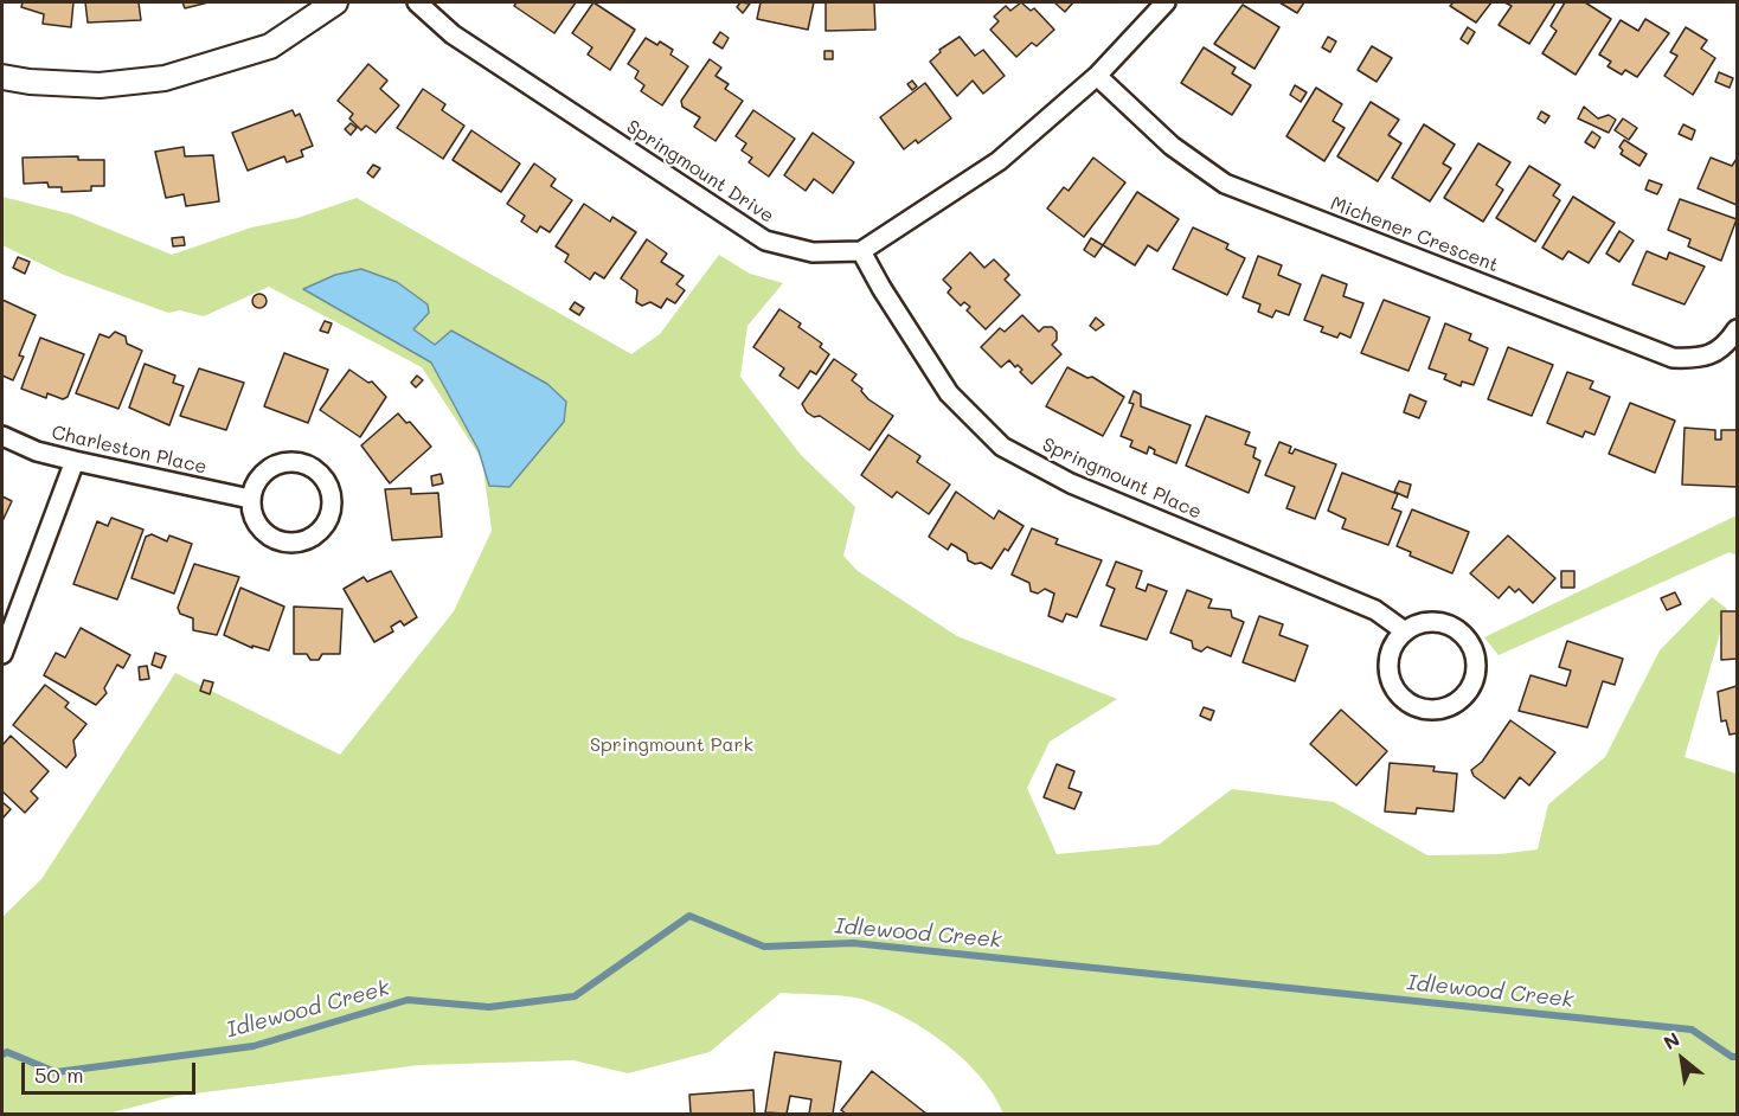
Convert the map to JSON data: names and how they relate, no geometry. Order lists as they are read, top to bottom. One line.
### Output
{"streets":{"street":["Springmount Drive","Michener Crescent","Charleston Place","Springmount Place"]},"crossings":[["Springmount Drive","Springmount Place"]],"water":["Idlewood Creek"],"parks":["Springmount Park"],"scale_bar":"50 m","north":"top left"}
